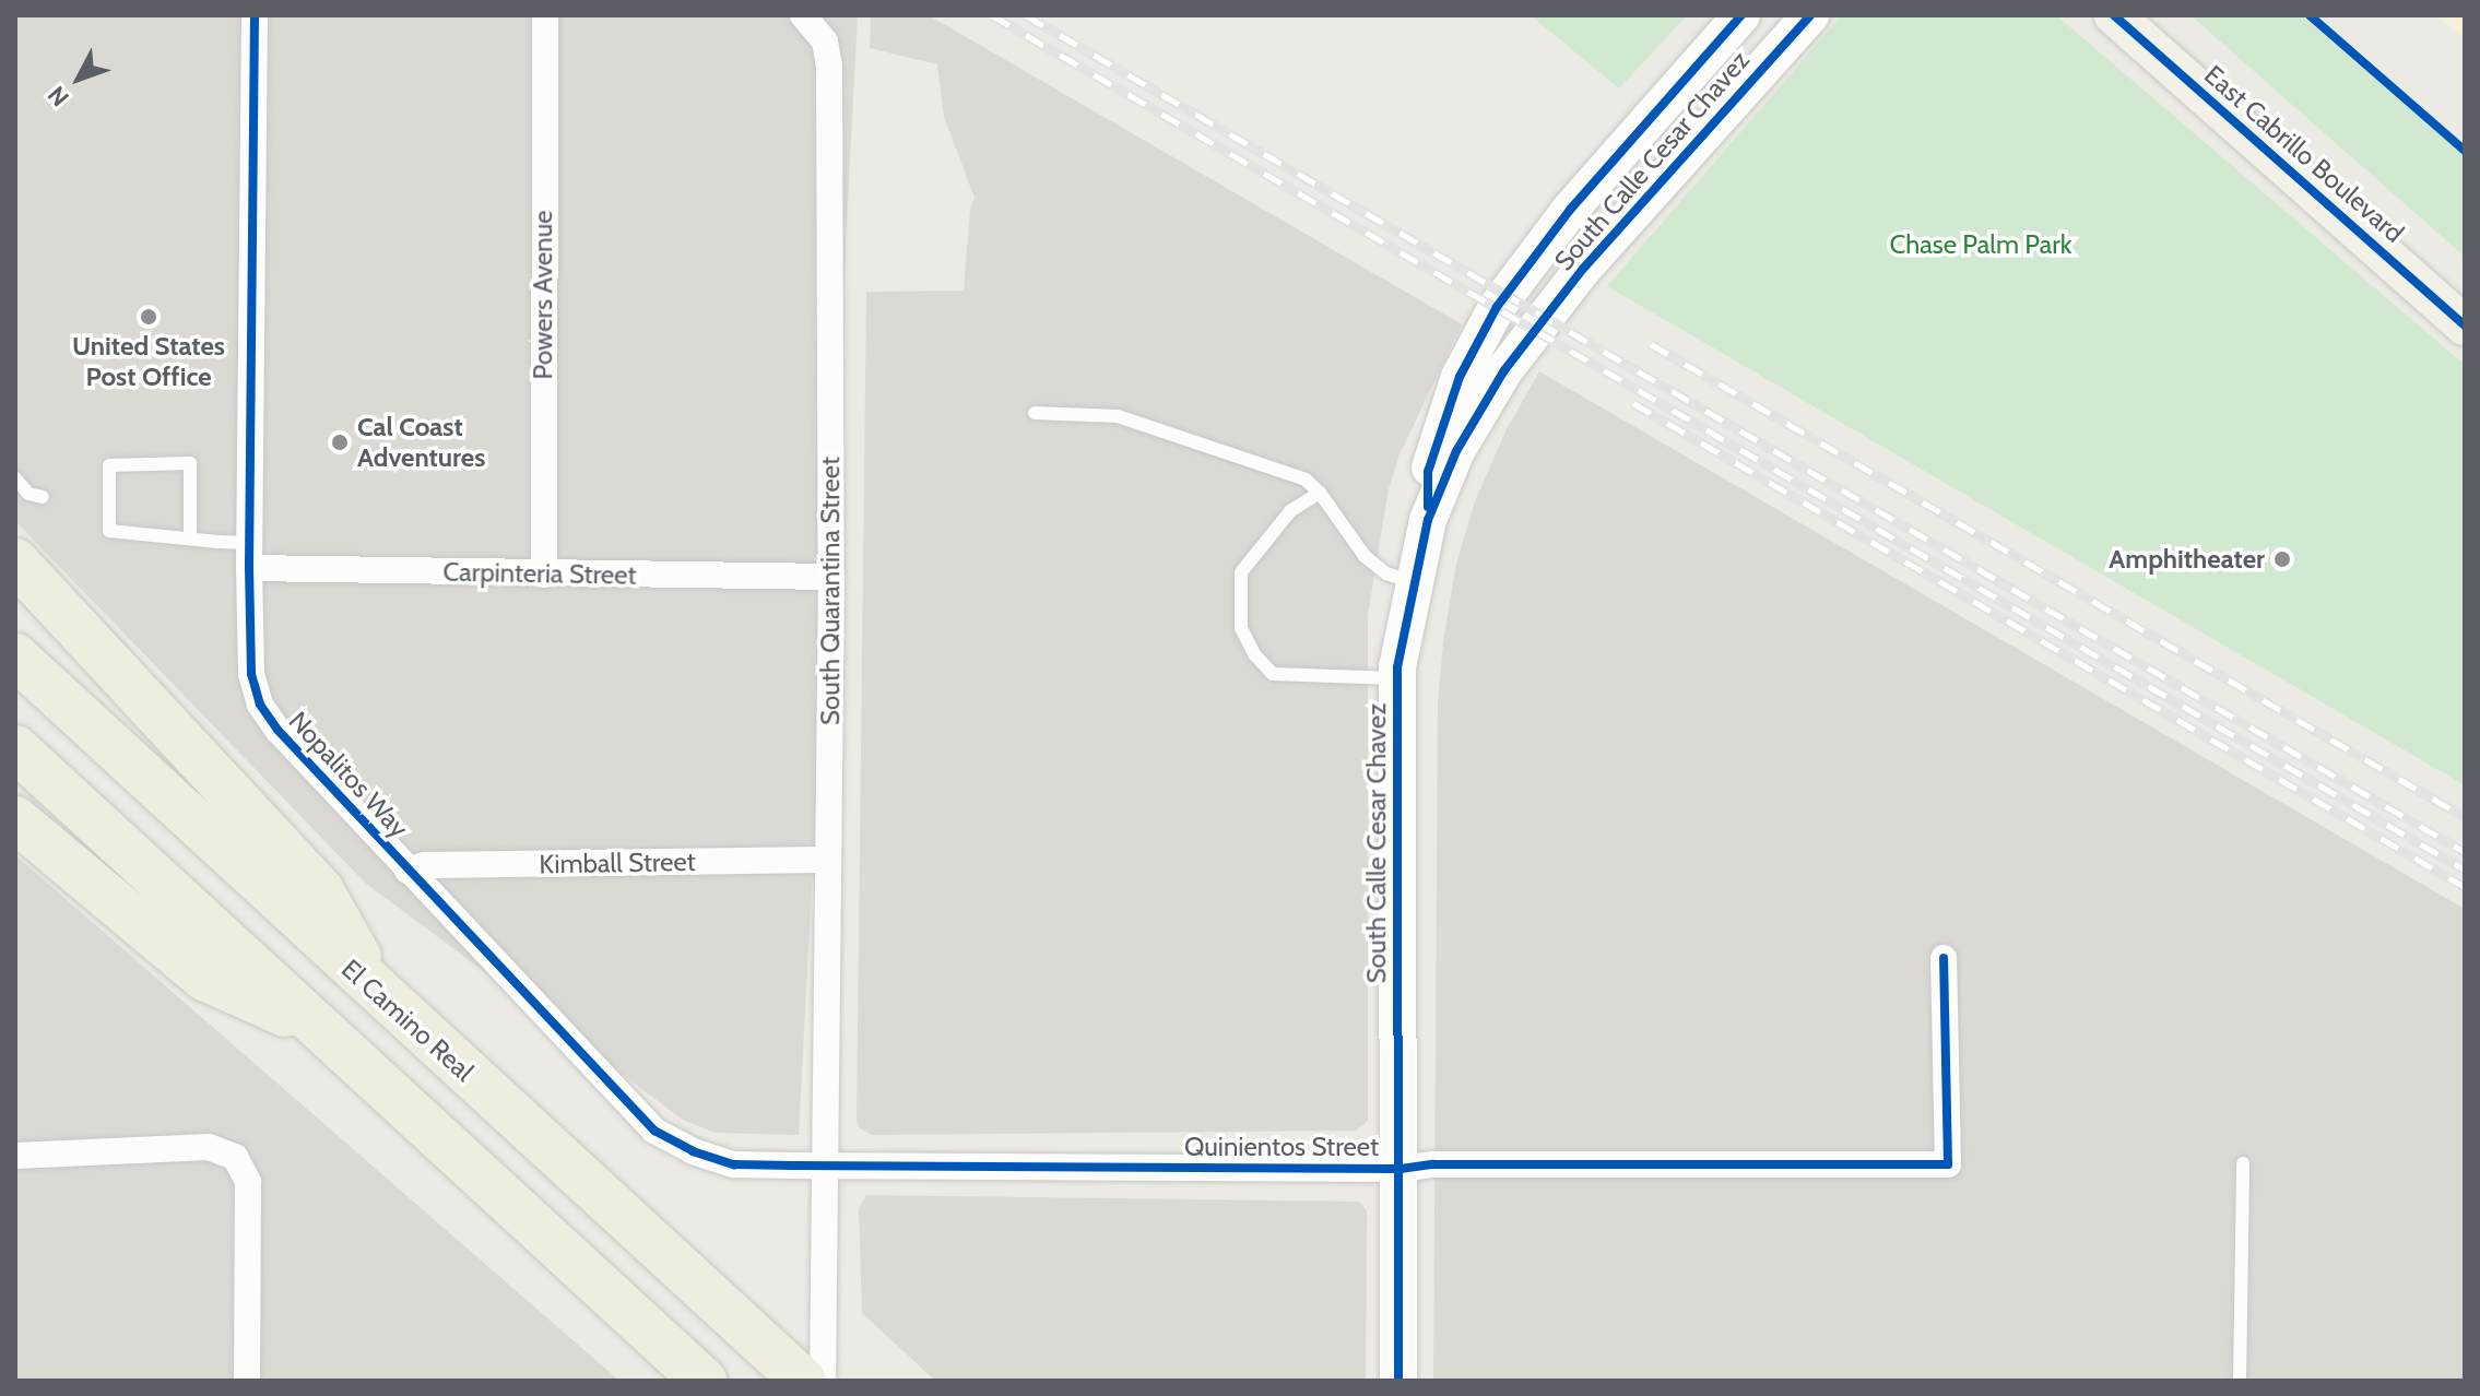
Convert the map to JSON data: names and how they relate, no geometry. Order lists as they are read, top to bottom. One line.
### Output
{"streets":{"highway":["El Camino Real"],"main road":["East Cabrillo Boulevard"],"street":["South Calle Cesar Chavez","Powers Avenue","Carpinteria Street","South Quarantina Street","Nopalitos Way","Kimball Street","Quinientos Street"]},"crossings":[["South Calle Cesar Chavez","Quinientos Street"],["Powers Avenue","Carpinteria Street"],["Carpinteria Street","South Quarantina Street"],["Carpinteria Street","Nopalitos Way"],["South Quarantina Street","Nopalitos Way"],["South Quarantina Street","Kimball Street"],["South Quarantina Street","Quinientos Street"],["Nopalitos Way","Kimball Street"],["Nopalitos Way","Quinientos Street"]],"parks":["Chase Palm Park"],"places":["United States Post Office","Cal Coast Adventures","Amphitheater"],"north":"bottom left"}
